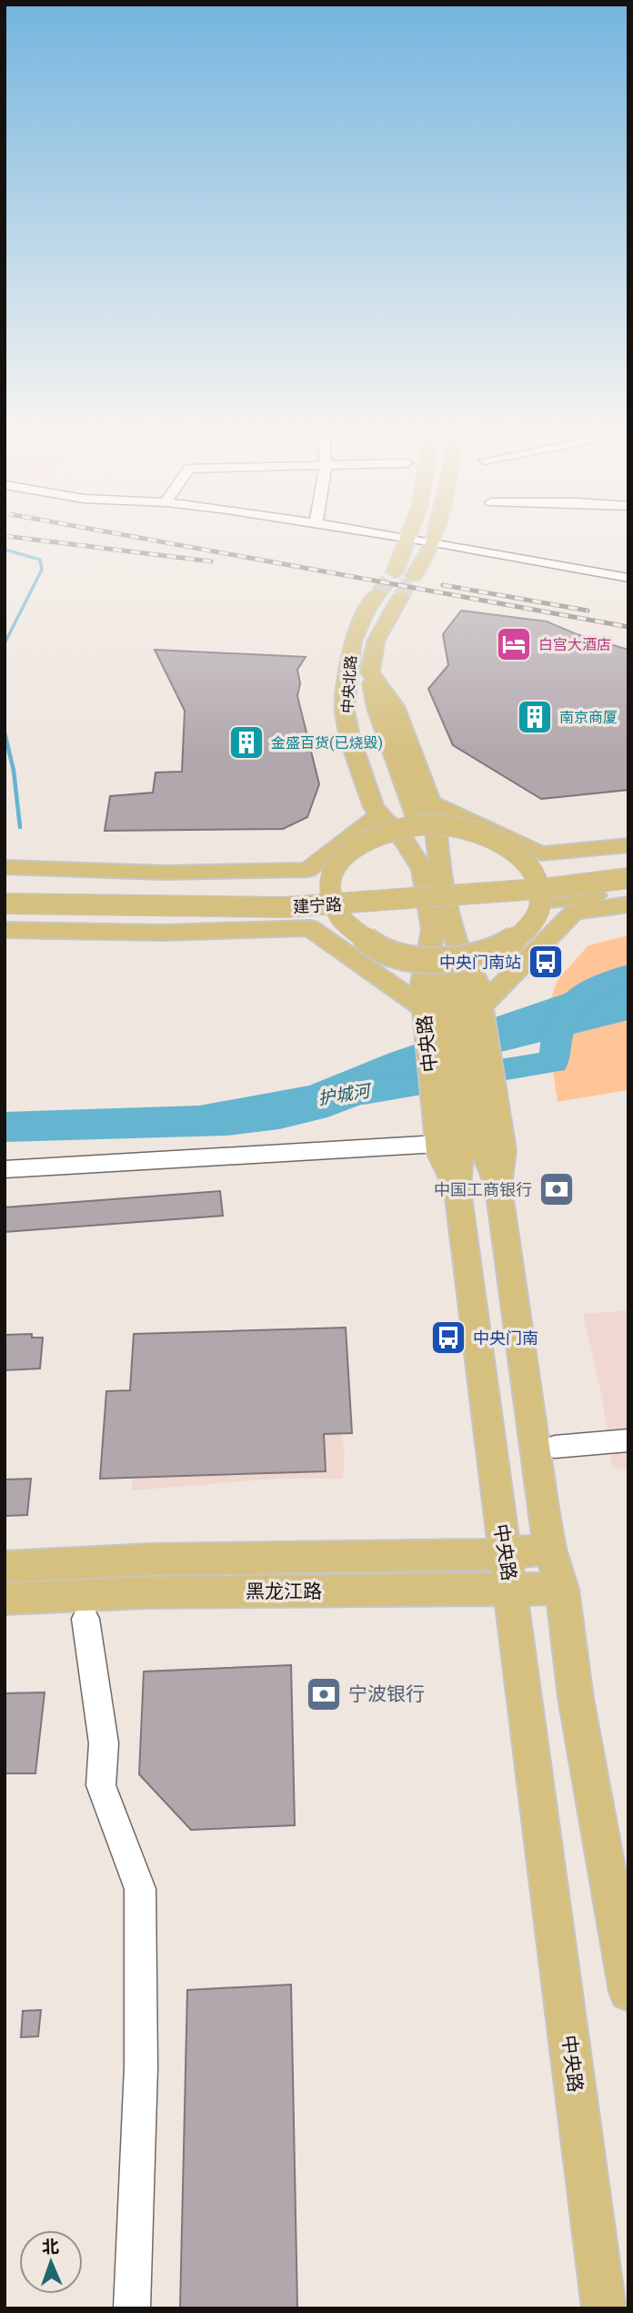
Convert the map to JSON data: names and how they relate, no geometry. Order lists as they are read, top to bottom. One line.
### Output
{"streets":{"main road":["中央北路","建宁路","中央路","黑龙江路"]},"crossings":[["中央北路","中央路"],["中央路","黑龙江路"]],"water":["护城河"],"places":{"hotel":["白宫大酒店"],"building":["南京商厦","金盛百货(已烧毁)"],"bus stop":["中央门南站","中央门南"],"bank":["中国工商银行","宁波银行"]},"north":"top"}
